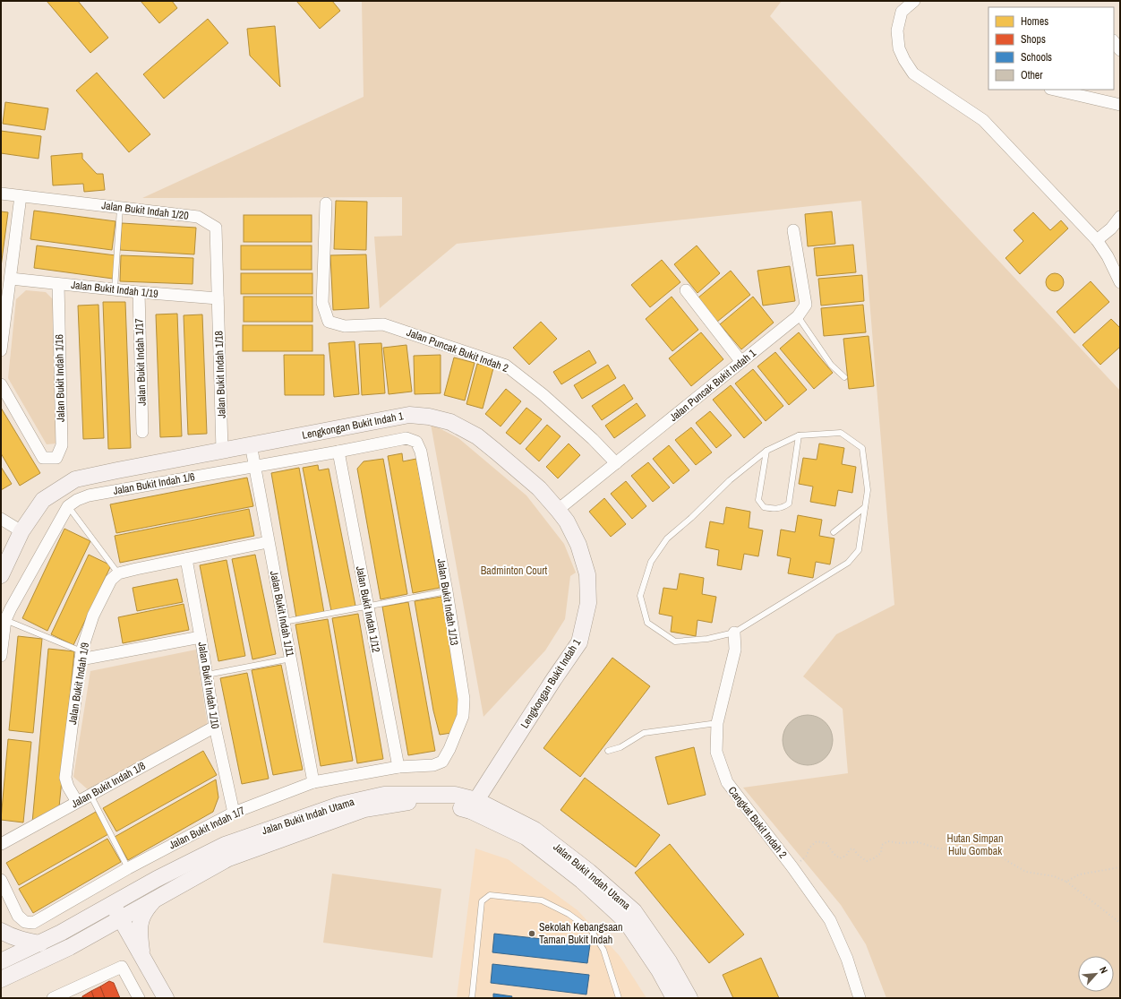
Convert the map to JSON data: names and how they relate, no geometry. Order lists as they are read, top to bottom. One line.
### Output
{"streets":{"street":["Jalan Bukit Indah 1/20","Jalan Bukit Indah 1/19","Jalan Puncak Bukit Indah 2","Jalan Bukit Indah 1/17","Jalan Bukit Indah 1/18","Jalan Bukit Indah 1/16","Jalan Puncak Bukit Indah 1","Lengkongan Bukit Indah 1","Jalan Bukit Indah 1/6","Jalan Bukit Indah 1/13","Jalan Bukit Indah 1/12","Jalan Bukit Indah 1/11","Jalan Bukit Indah 1/9","Jalan Bukit Indah 1/10","Jalan Bukit Indah 1/8","Jalan Bukit Indah Utama","Cangkat Bukit Indah 2","Jalan Bukit Indah 1/7"]},"crossings":[["Jalan Bukit Indah 1/20","Jalan Bukit Indah 1/19"],["Jalan Bukit Indah 1/20","Jalan Bukit Indah 1/18"],["Jalan Bukit Indah 1/19","Jalan Bukit Indah 1/17"],["Jalan Bukit Indah 1/19","Jalan Bukit Indah 1/18"],["Jalan Bukit Indah 1/19","Jalan Bukit Indah 1/16"],["Jalan Puncak Bukit Indah 2","Jalan Puncak Bukit Indah 1"],["Jalan Bukit Indah 1/18","Lengkongan Bukit Indah 1"],["Jalan Puncak Bukit Indah 1","Lengkongan Bukit Indah 1"],["Lengkongan Bukit Indah 1","Jalan Bukit Indah 1/11"],["Lengkongan Bukit Indah 1","Jalan Bukit Indah Utama"],["Jalan Bukit Indah 1/6","Jalan Bukit Indah 1/13"],["Jalan Bukit Indah 1/6","Jalan Bukit Indah 1/12"],["Jalan Bukit Indah 1/6","Jalan Bukit Indah 1/11"],["Jalan Bukit Indah 1/13","Jalan Bukit Indah 1/7"],["Jalan Bukit Indah 1/12","Jalan Bukit Indah 1/7"],["Jalan Bukit Indah 1/11","Jalan Bukit Indah 1/7"],["Jalan Bukit Indah 1/9","Jalan Bukit Indah 1/8"],["Jalan Bukit Indah 1/10","Jalan Bukit Indah 1/8"],["Jalan Bukit Indah 1/10","Jalan Bukit Indah 1/7"]],"parks":["Badminton Court","Hutan Simpan Hulu Gombak"],"places":["Sekolah Kebangsaan Taman Bukit Indah"],"legend":["Homes","Shops","Schools","Other"],"north":"top right"}
